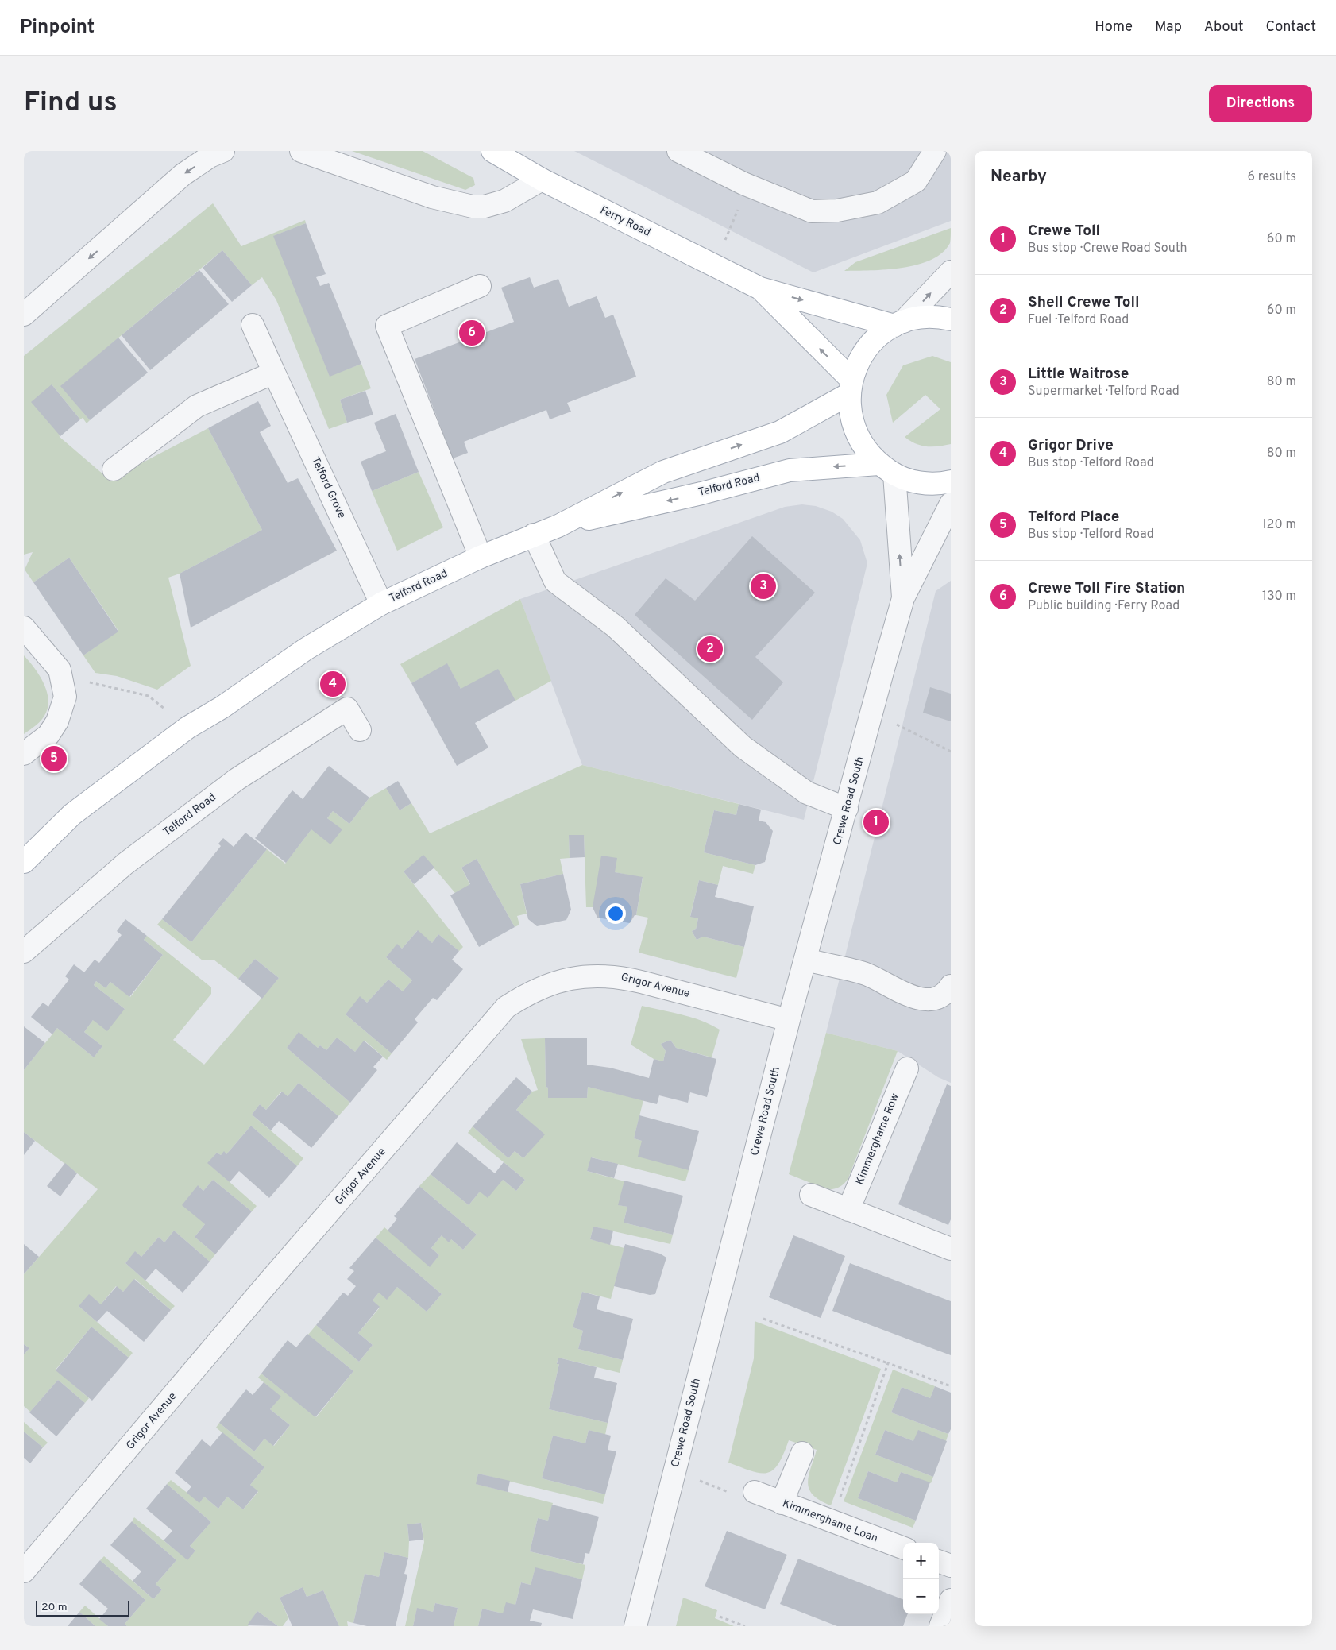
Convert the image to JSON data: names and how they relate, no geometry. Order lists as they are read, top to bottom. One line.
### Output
{"streets":{"main road":["Ferry Road","Telford Road"],"street":["Telford Grove","Crewe Road South","Grigor Avenue","Kimmerghame Row","Kimmerghame Loan"]},"crossings":[["Ferry Road","Telford Road"],["Telford Road","Telford Grove"],["Telford Road","Crewe Road South"],["Crewe Road South","Grigor Avenue"]],"scale_bar":"20 m","page":{"header":"Pinpoint","nav":["Home","Map","About","Contact"],"buttons":"Directions","title":"Find us","heading":["Nearby","6 results"],"list":[{"mark":"1","name":"Crewe Toll","note":"Bus stop · Crewe Road South","value":"60 m"},{"mark":"2","name":"Shell Crewe Toll","note":"Fuel · Telford Road","value":"60 m"},{"mark":"3","name":"Little Waitrose","note":"Supermarket · Telford Road","value":"80 m"},{"mark":"4","name":"Grigor Drive","note":"Bus stop · Telford Road","value":"80 m"},{"mark":"5","name":"Telford Place","note":"Bus stop · Telford Road","value":"120 m"},{"mark":"6","name":"Crewe Toll Fire Station","note":"Public building · Ferry Road","value":"130 m"}],"pins":["6","3","2","4","5","1"],"map_buttons":["+","−"],"scale":"20 m"}}
